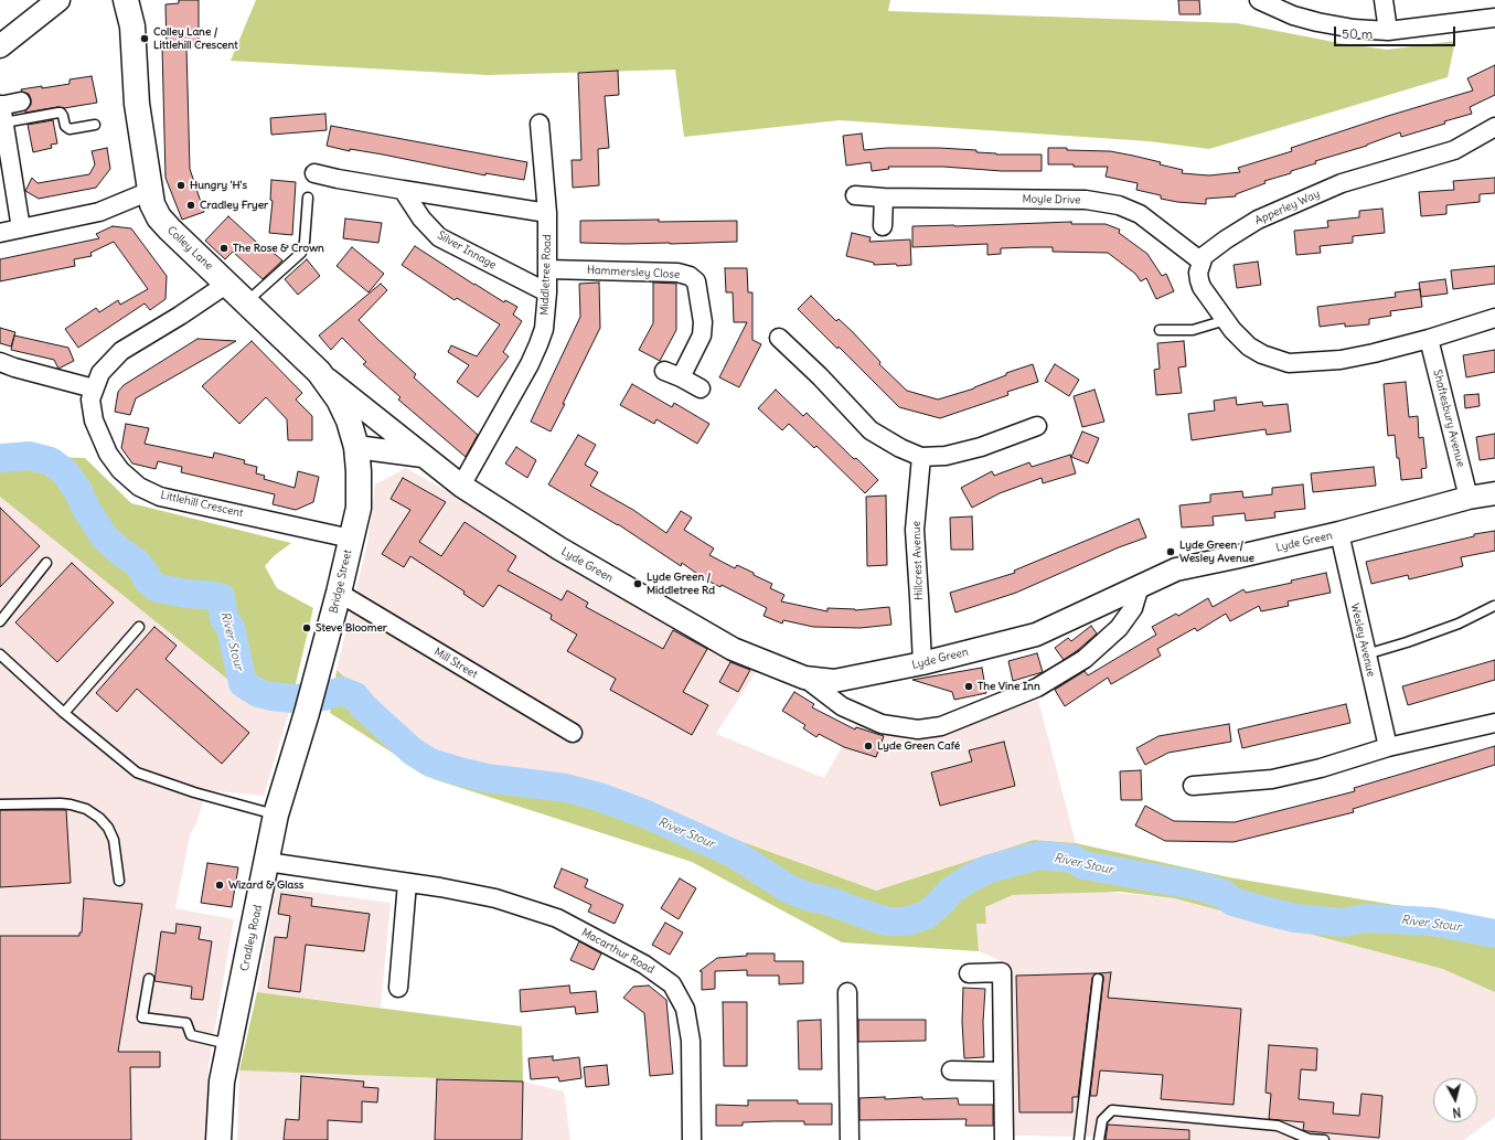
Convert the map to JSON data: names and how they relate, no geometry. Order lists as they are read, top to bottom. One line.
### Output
{"streets":{"main road":["Colley Lane","Bridge Street","Cradley Road"],"street":["Moyle Drive","Apperley Way","Silver Innage","Hammersley Close","Middletree Road","Shaftesbury Avenue","Littlehill Crescent","Lyde Green","Hillcrest Avenue","Wesley Avenue","Mill Street","Macarthur Road"]},"crossings":[["Moyle Drive","Apperley Way"],["Colley Lane","Littlehill Crescent"],["Colley Lane","Lyde Green"],["Colley Lane","Bridge Street"],["Silver Innage","Middletree Road"],["Hammersley Close","Middletree Road"],["Middletree Road","Lyde Green"],["Shaftesbury Avenue","Lyde Green"],["Littlehill Crescent","Bridge Street"],["Lyde Green","Hillcrest Avenue"],["Lyde Green","Wesley Avenue"],["Bridge Street","Mill Street"],["Bridge Street","Cradley Road"],["Cradley Road","Macarthur Road"]],"water":["River Stour"],"places":["Colley Lane / Littlehill Crescent","Hungry 'H's","Cradley Fryer","The Rose & Crown","Lyde Green / Wesley Avenue","Lyde Green / Middletree Rd","Steve Bloomer","The Vine Inn","Lyde Green Café","Wizard & Glass"],"scale_bar":"50 m","north":"bottom"}
